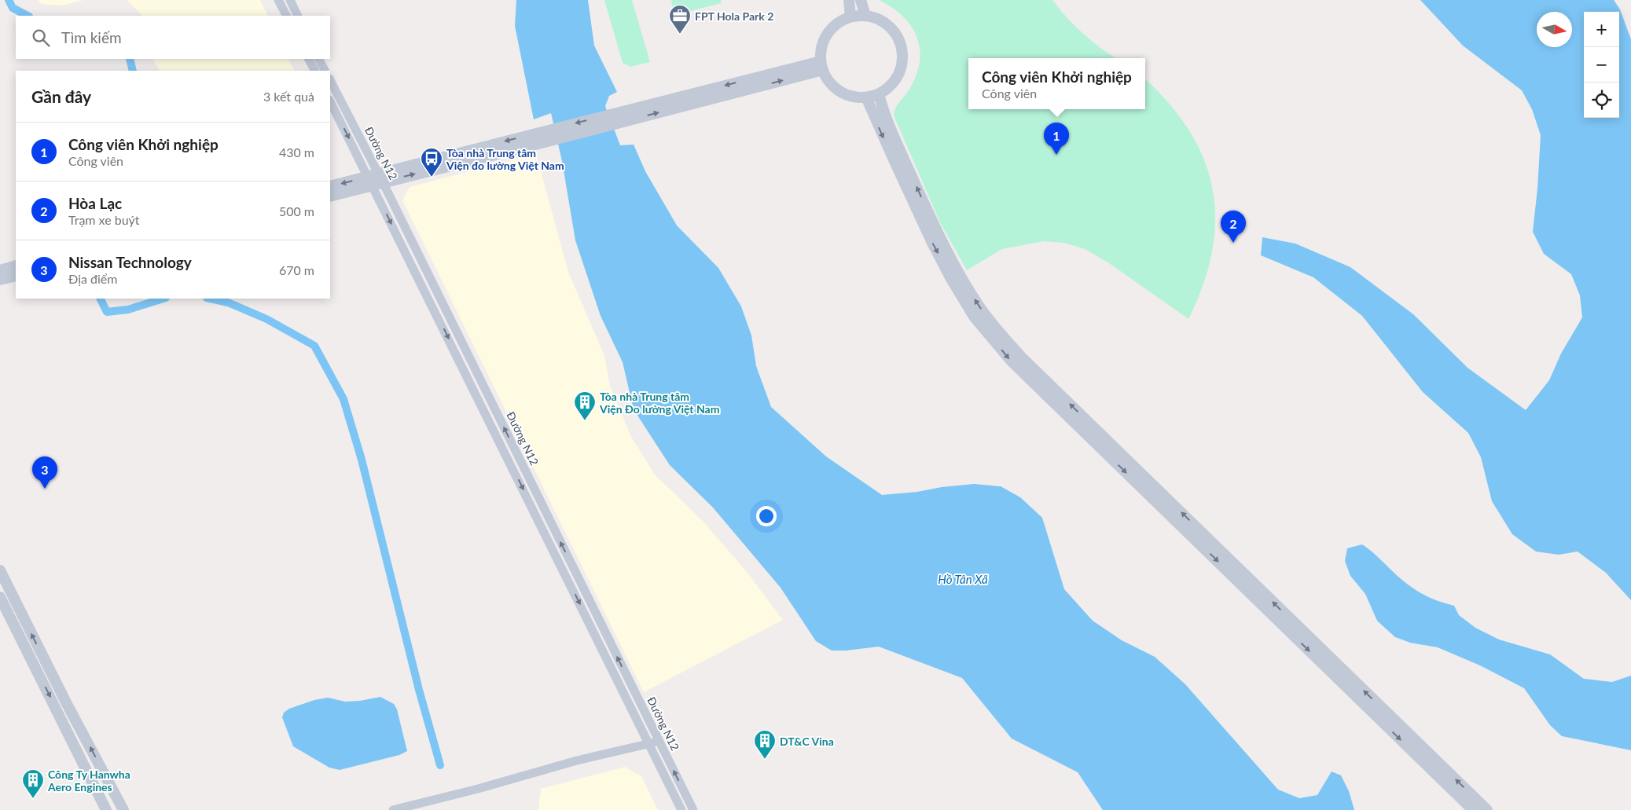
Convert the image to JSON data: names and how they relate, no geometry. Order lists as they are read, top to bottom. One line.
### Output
{"streets":{"street":["Đường N12"]},"water":["Hồ Tân Xã"],"places":{"office":["FPT Hola Park 2"],"bus stop":["Tòa nhà Trung tâm Viện đo lường Việt Nam"],"building":["Tòa nhà Trung tâm Viện Đo lường Việt Nam","DT&C Vina","Công Ty Hanwha Aero Engines"]},"north":"right","page":{"map_buttons":["+","−"],"search":"Tìm kiếm","popup":["Công viên Khởi nghiệp","Công viên"],"heading":["Gần đây","3 kết quả"],"list":[{"mark":"1","name":"Công viên Khởi nghiệp","note":"Công viên","value":"430 m"},{"mark":"2","name":"Hòa Lạc","note":"Trạm xe buýt","value":"500 m"},{"mark":"3","name":"Nissan Technology","note":"Địa điểm","value":"670 m"}],"pins":["1","2","3"]}}
